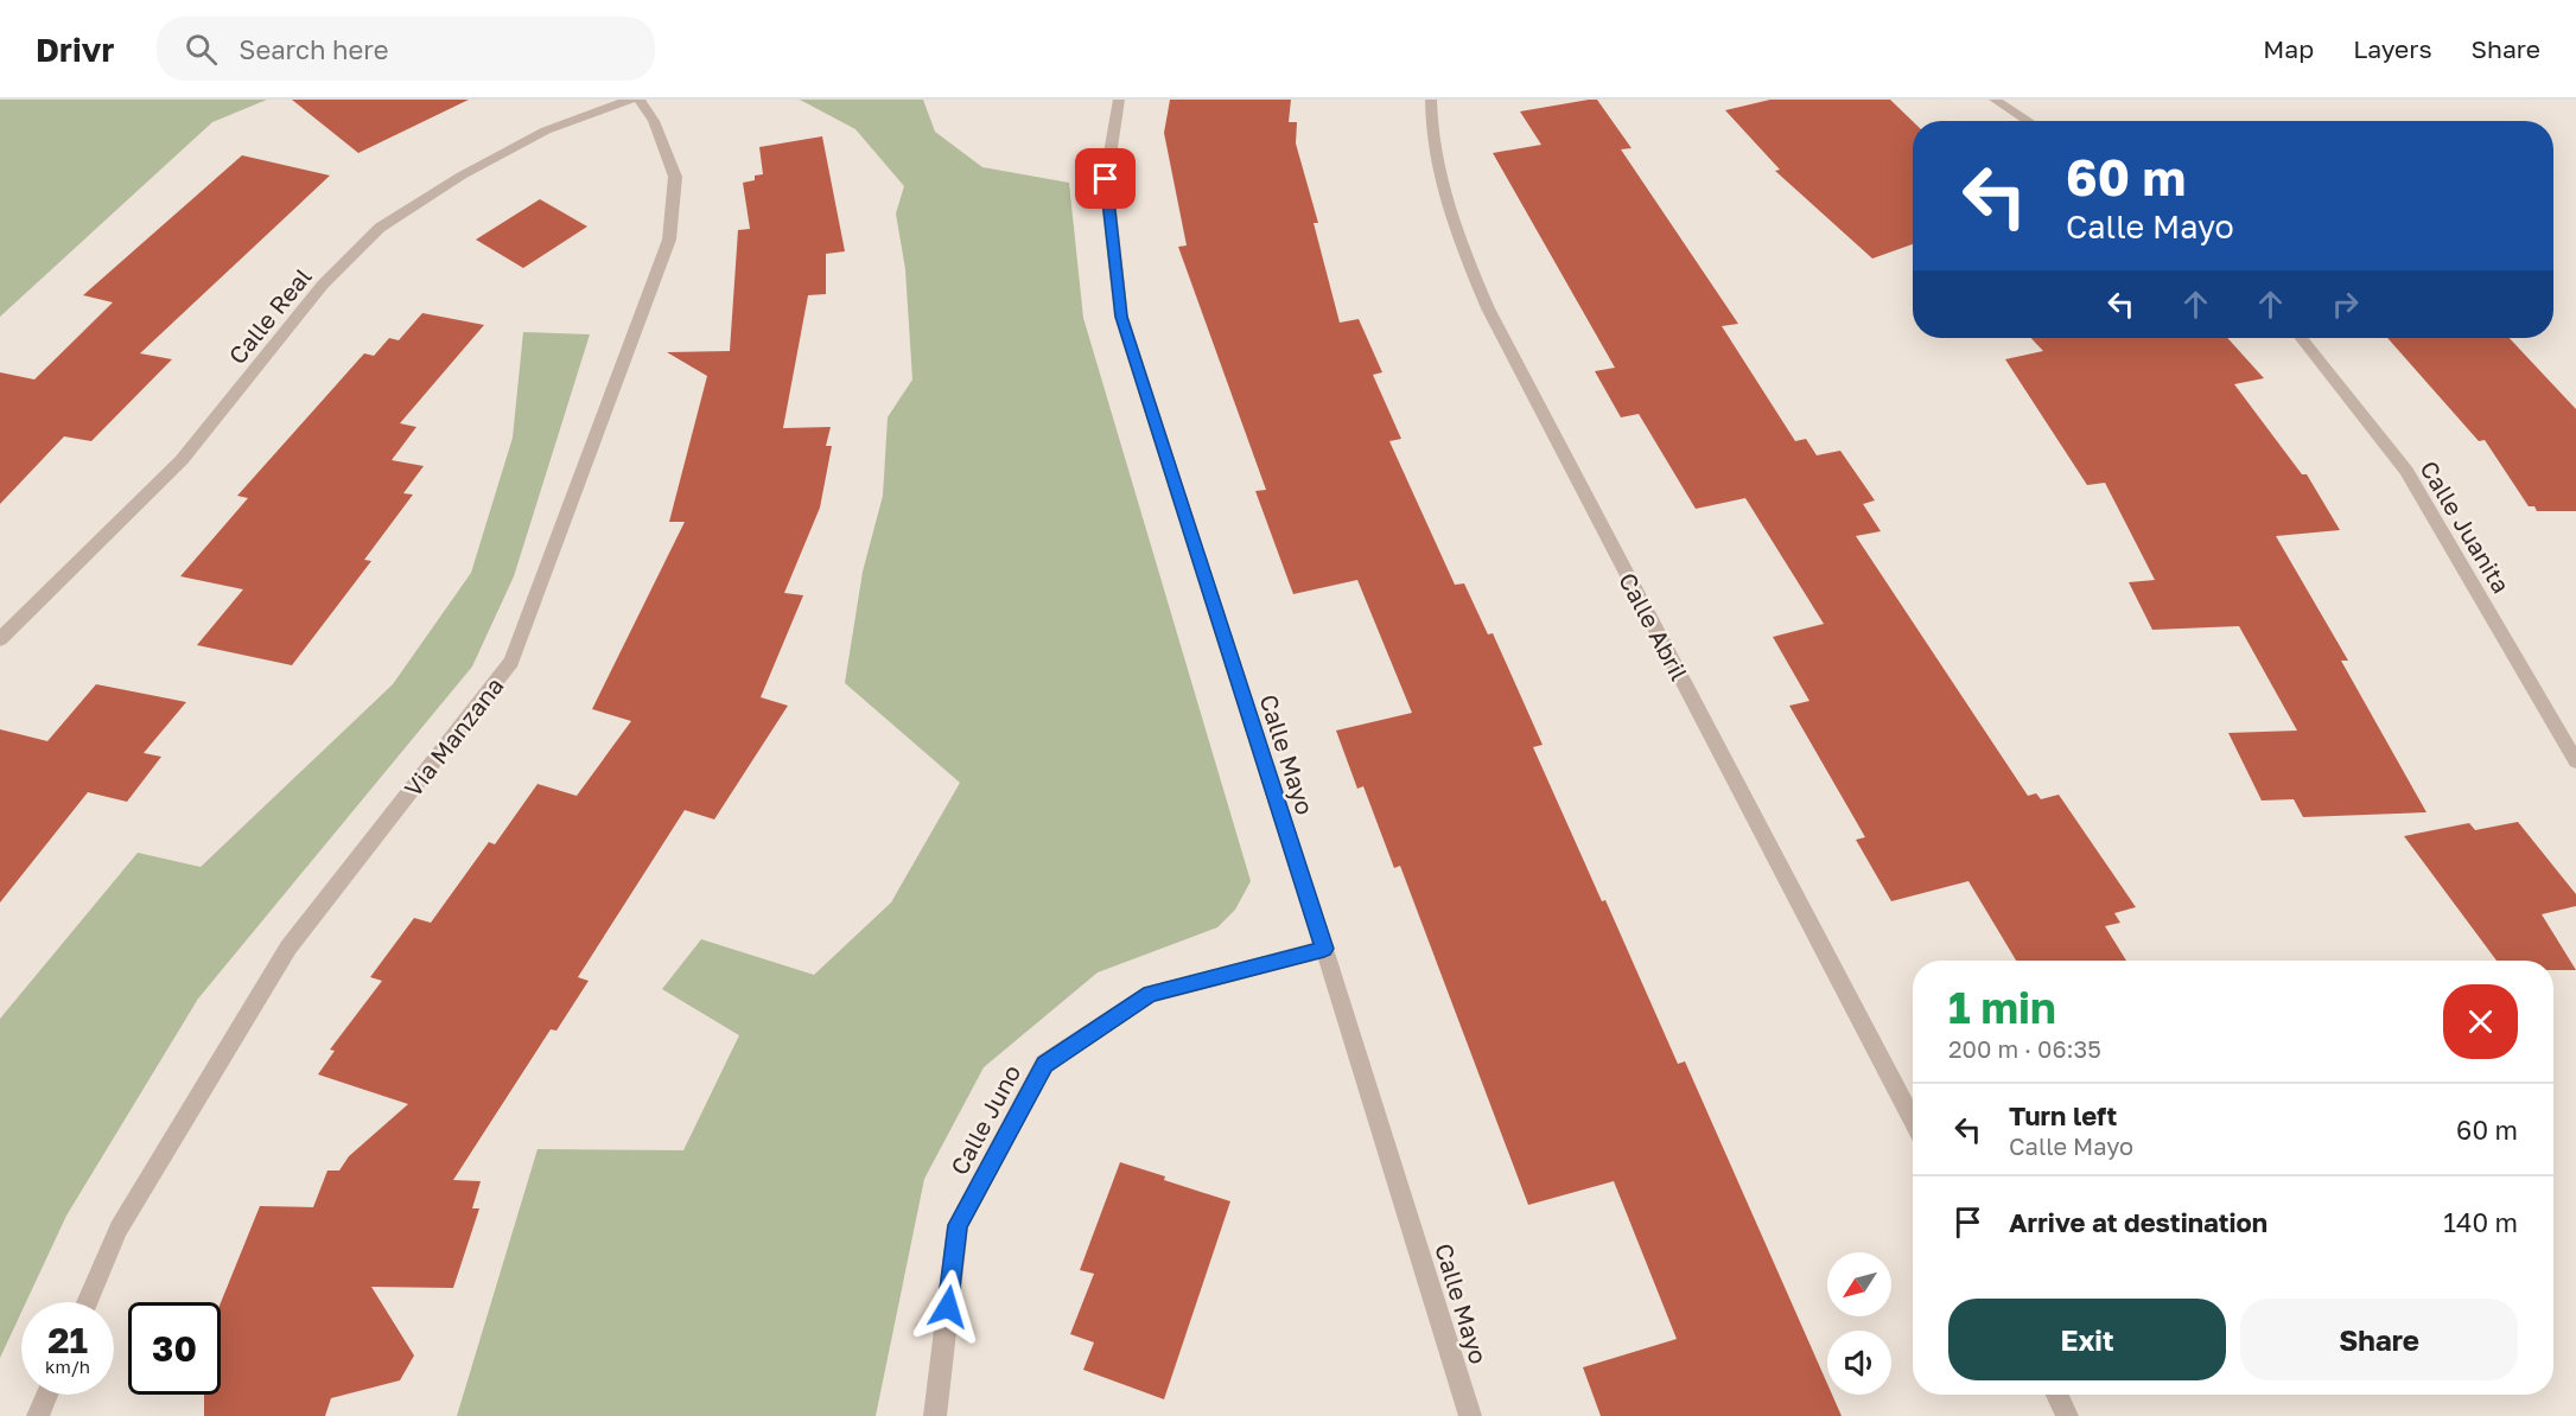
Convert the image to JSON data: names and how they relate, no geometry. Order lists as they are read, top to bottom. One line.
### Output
{"streets":{"street":["Calle Real","Calle Juanita","Calle Abril","Via Manzana","Calle Mayo","Calle Juno"]},"crossings":[["Calle Mayo","Calle Juno"]],"north":"bottom left","page":{"header":"Drivr","search":"Search here","nav":["Map","Layers","Share"],"turn":["60 m","Calle Mayo"],"heading":["1 min","200 m · 06:35"],"list":[{"name":"Turn left","note":"Calle Mayo","value":"60 m"},{"name":"Arrive at destination","value":"140 m"}],"buttons":["Exit","Share"],"speed":"21 km/h","limit":"30"}}
